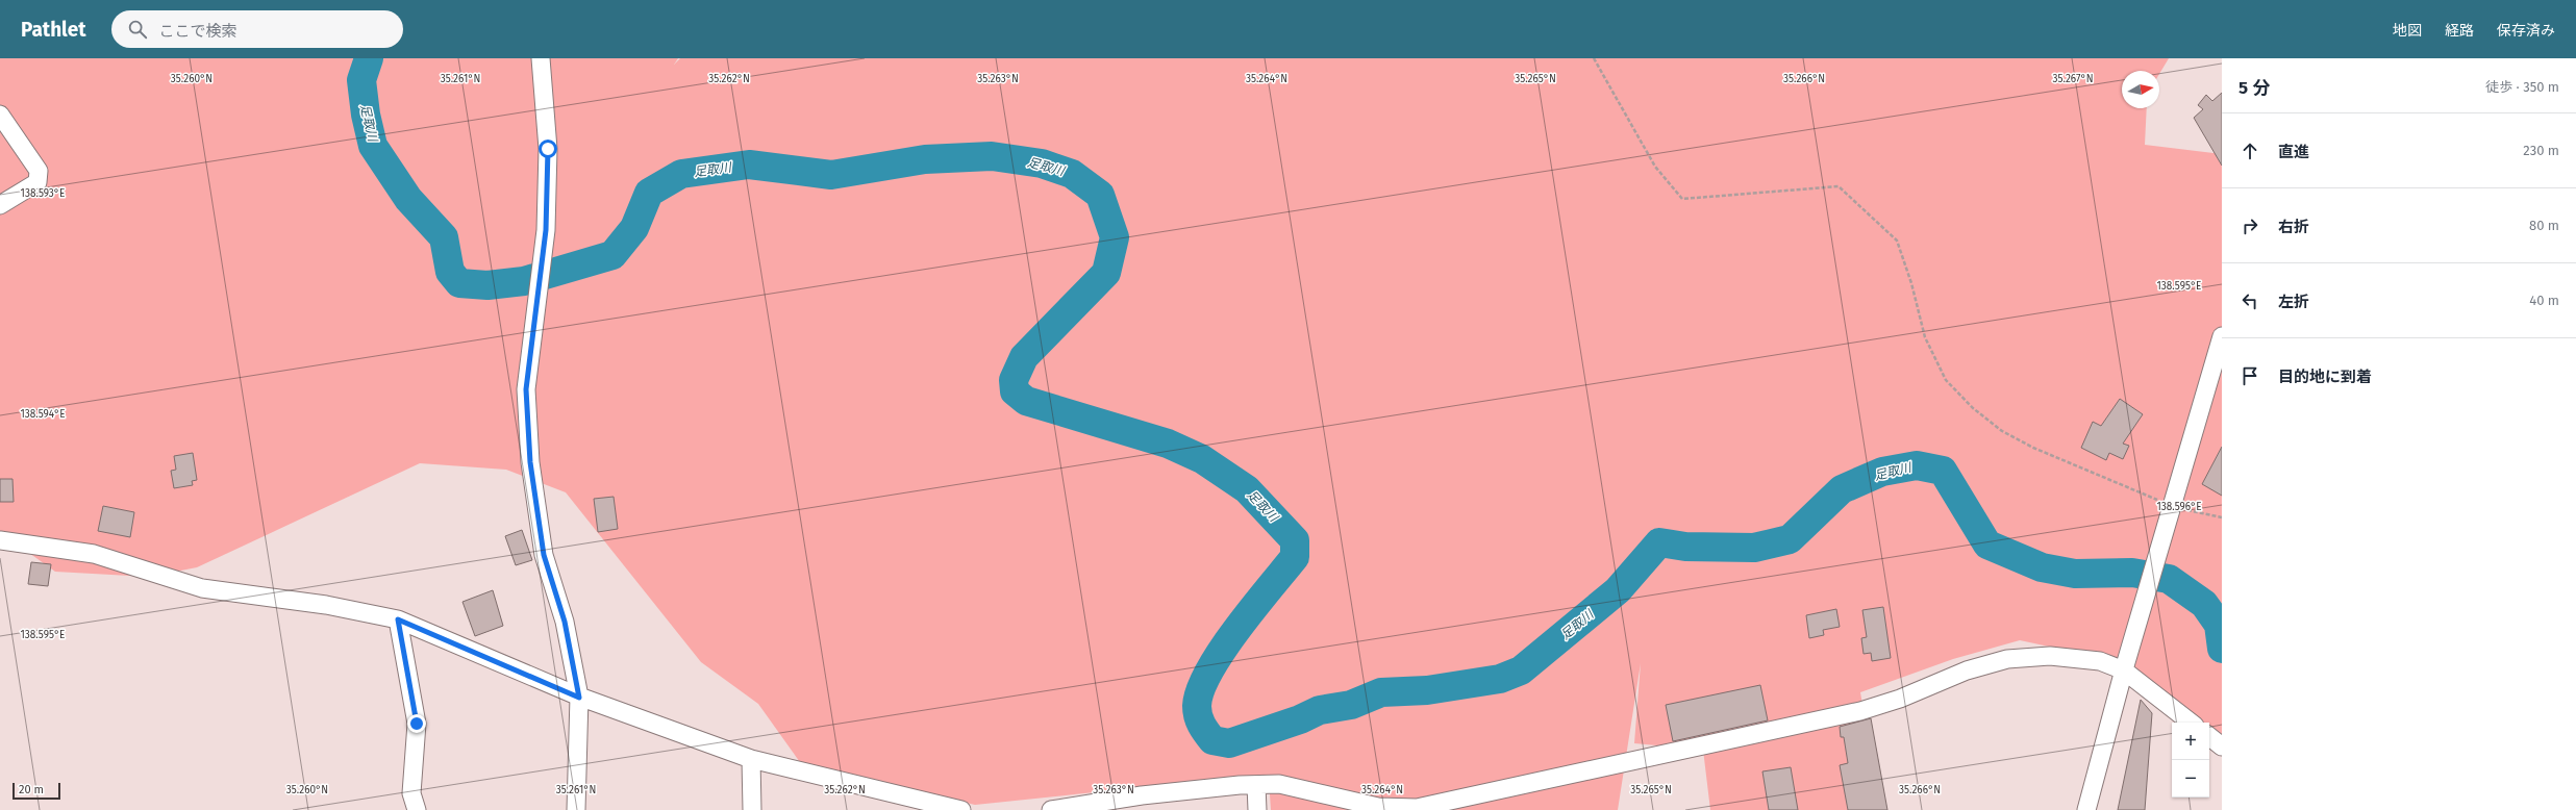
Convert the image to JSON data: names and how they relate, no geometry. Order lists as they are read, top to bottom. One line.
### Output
{"water":["足取川"],"scale_bar":"20 m","north":"right","page":{"header":"Pathlet","search":"ここで検索","nav":["地図","経路","保存済み"],"heading":["5 分","徒歩 · 350 m"],"list":[["直進","230 m"],["右折","80 m"],["左折","40 m"],"目的地に到着"],"map_buttons":["+","−"],"scale":"20 m"},"coordinates":["35.260°N","35.261°N","35.262°N","35.263°N","35.264°N","35.265°N","35.266°N","35.267°N","138.593°E","138.595°E","138.594°E","138.596°E"]}
